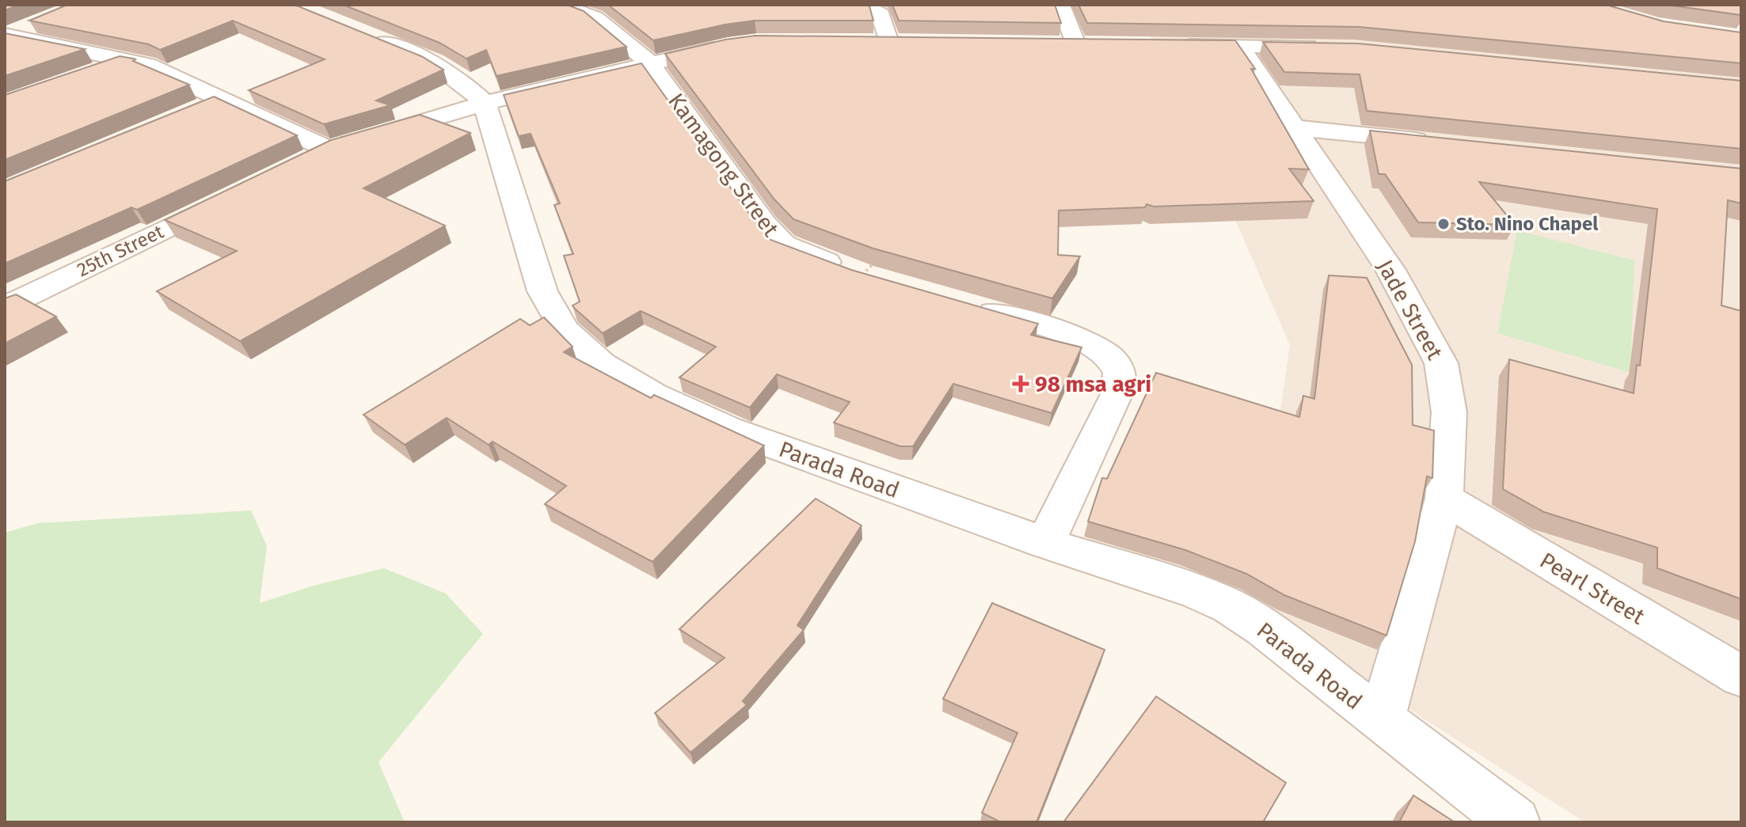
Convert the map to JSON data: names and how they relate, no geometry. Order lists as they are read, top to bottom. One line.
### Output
{"streets":{"street":["Kamagong Street","25th Street","Jade Street","Parada Road","Pearl Street"]},"crossings":[["Jade Street","Parada Road"],["Jade Street","Pearl Street"]],"places":{"other":["Sto. Nino Chapel"],"health":["98 msa agri"]}}
